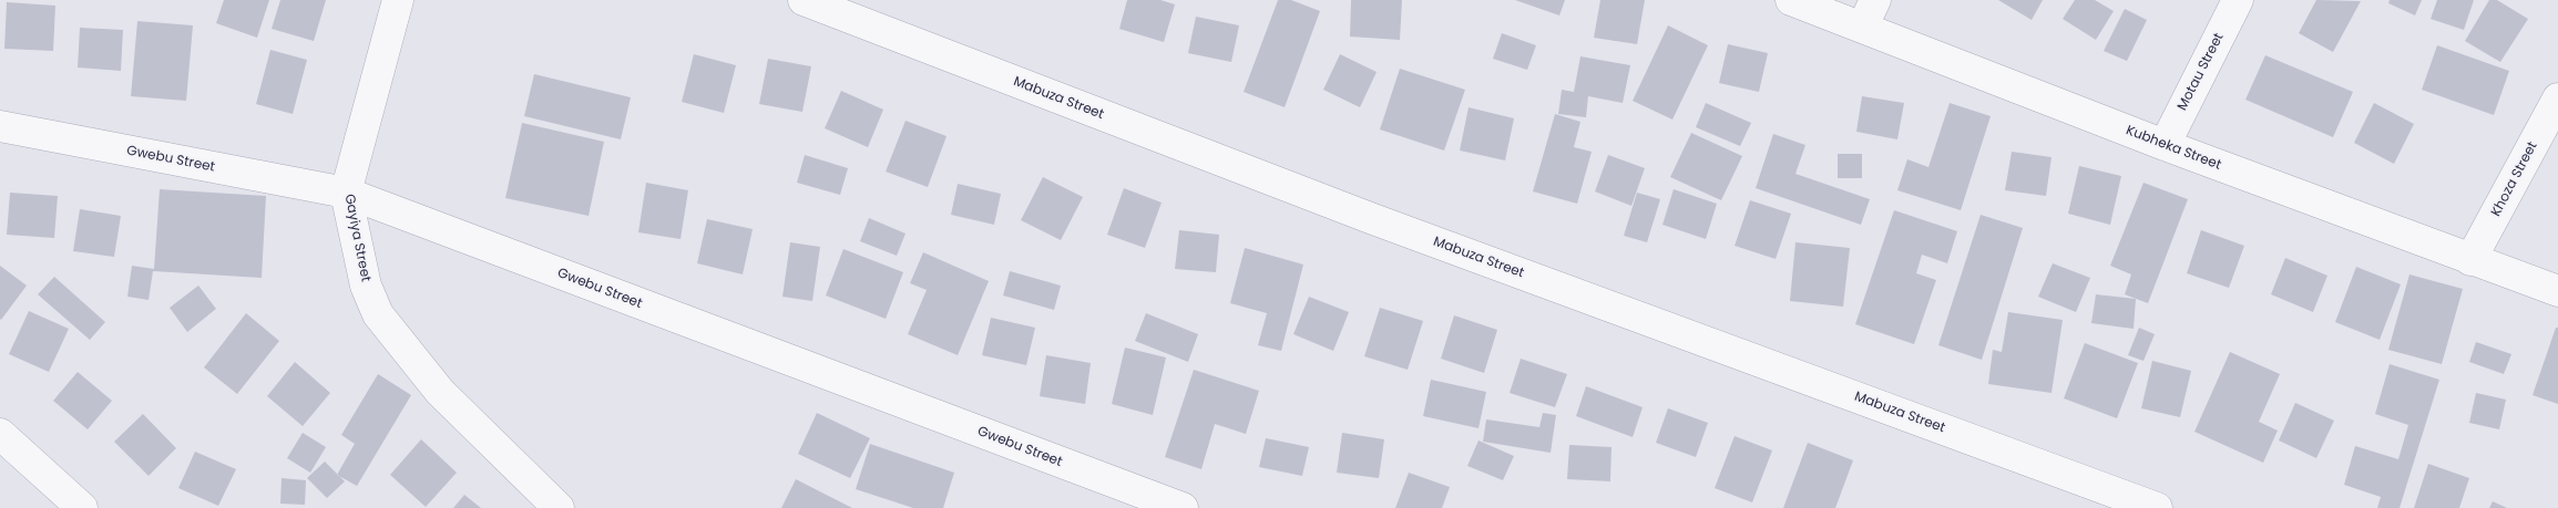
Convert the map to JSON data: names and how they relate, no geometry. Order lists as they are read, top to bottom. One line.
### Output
{"streets":{"street":["Motau Street","Mabuza Street","Kubheka Street","Gwebu Street","Khoza Street","Gayiya Street"]},"crossings":[["Motau Street","Kubheka Street"],["Kubheka Street","Khoza Street"],["Gwebu Street","Gayiya Street"]]}
